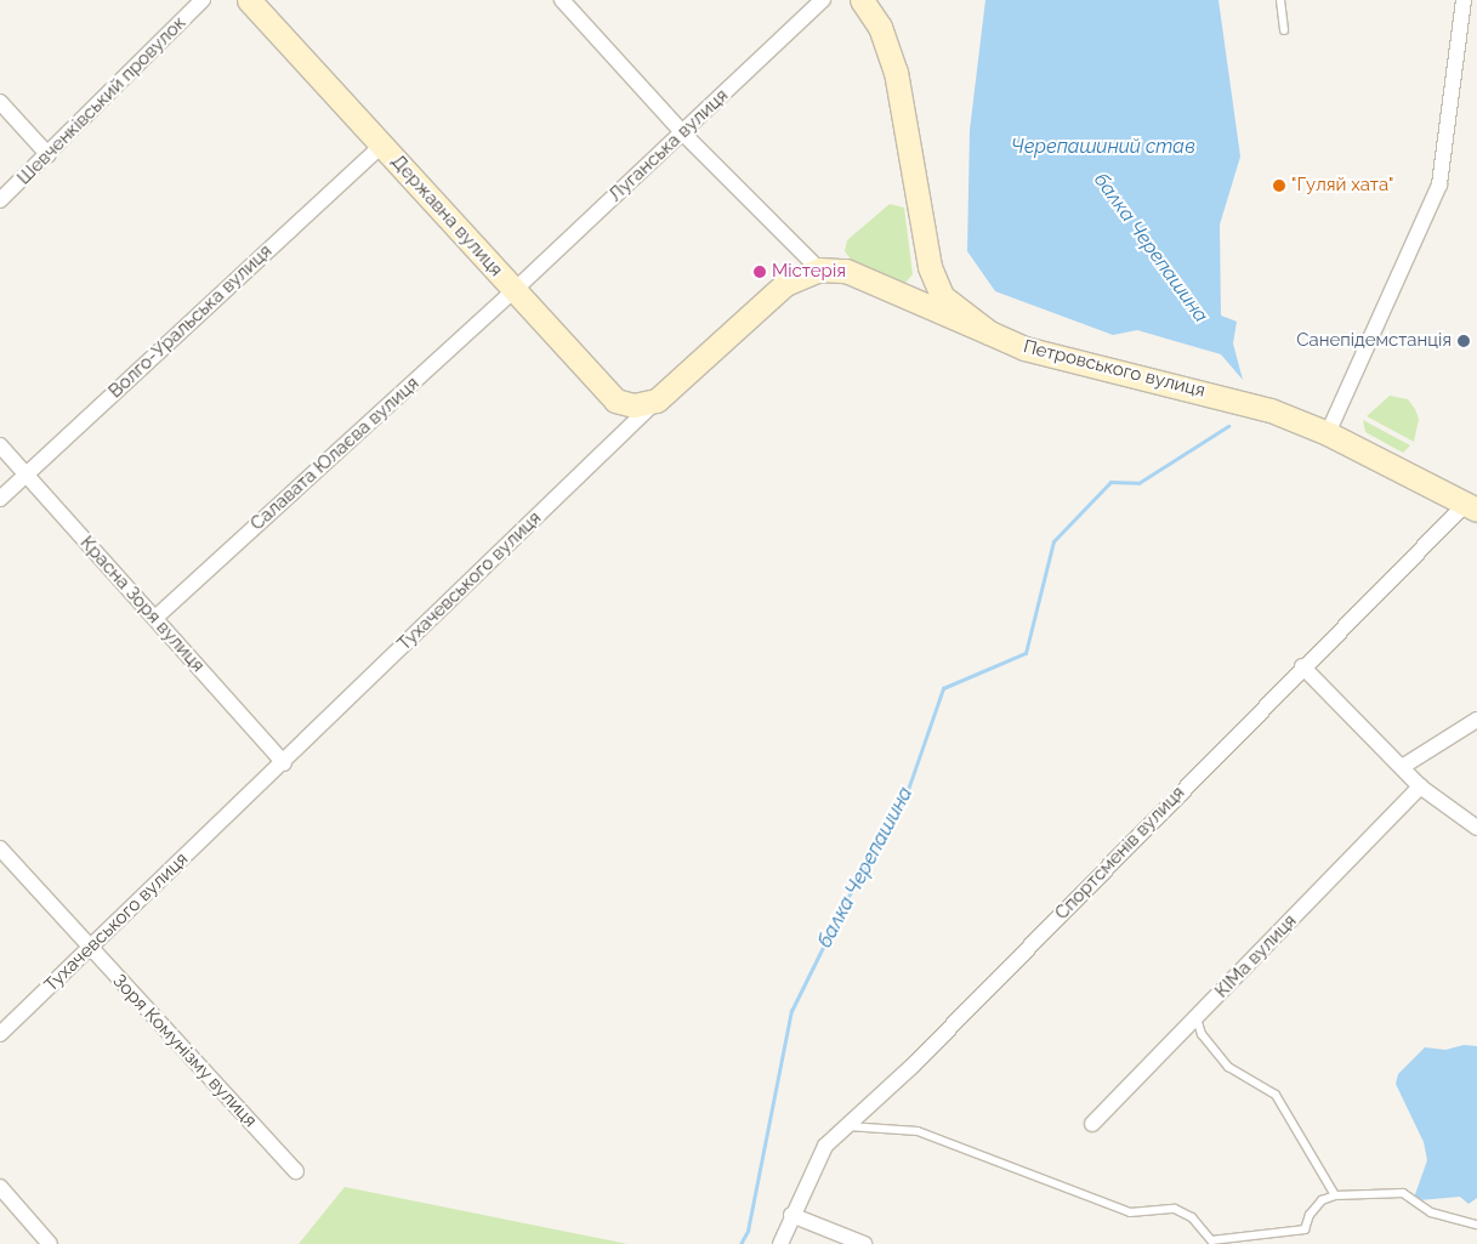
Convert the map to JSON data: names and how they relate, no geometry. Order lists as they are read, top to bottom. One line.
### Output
{"streets":{"main road":["Державна вулиця","Петровського вулиця","Тухачевського вулиця"],"street":["Шевченківський провулок","Луганська вулиця","Волго-Уральська вулиця","Салавата Юлаєва вулиця","Красна Зоря вулиця","Спортсменів вулиця","КІМа вулиця","Зоря Комунізму вулиця"]},"crossings":[["Луганська вулиця","Державна вулиця"],["Луганська вулиця","Салавата Юлаєва вулиця"],["Державна вулиця","Волго-Уральська вулиця"],["Державна вулиця","Салавата Юлаєва вулиця"],["Державна вулиця","Тухачевського вулиця"],["Волго-Уральська вулиця","Красна Зоря вулиця"],["Петровського вулиця","Тухачевського вулиця"],["Петровського вулиця","Спортсменів вулиця"],["Салавата Юлаєва вулиця","Красна Зоря вулиця"],["Тухачевського вулиця","Красна Зоря вулиця"],["Тухачевського вулиця","Зоря Комунізму вулиця"]],"water":["Черепашиний став","балка Черепашина"],"places":["\"Гуляй хата\"","Містерія","Санепідемстанція"]}
